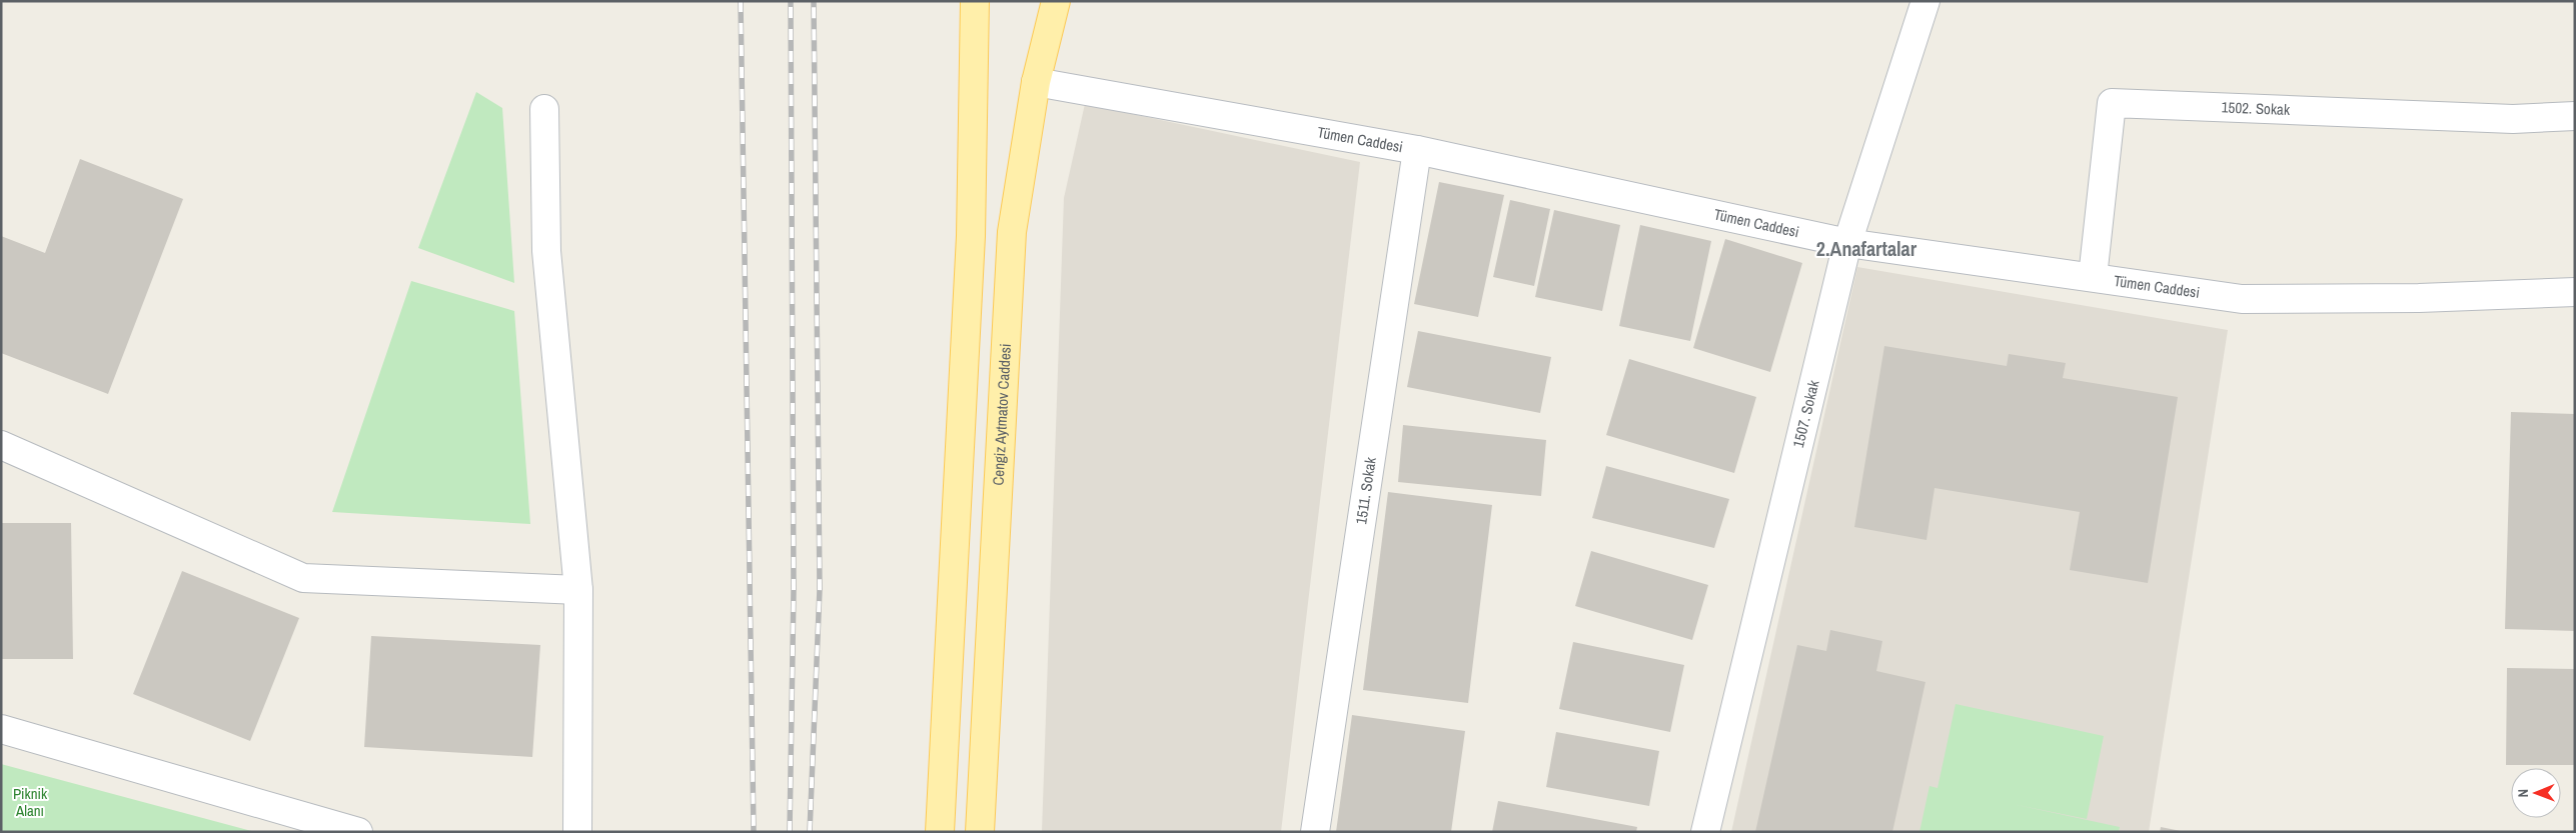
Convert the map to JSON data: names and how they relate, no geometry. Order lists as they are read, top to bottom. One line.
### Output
{"streets":{"main road":["Cengiz Aytmatov Caddesi"],"street":["1502. Sokak","Tümen Caddesi","1507. Sokak","1511. Sokak"]},"crossings":[["1502. Sokak","Tümen Caddesi"],["Tümen Caddesi","Cengiz Aytmatov Caddesi"],["Tümen Caddesi","1507. Sokak"],["Tümen Caddesi","1511. Sokak"]],"districts":["2.Anafartalar"],"parks":["Piknik Alanı"],"north":"left"}
